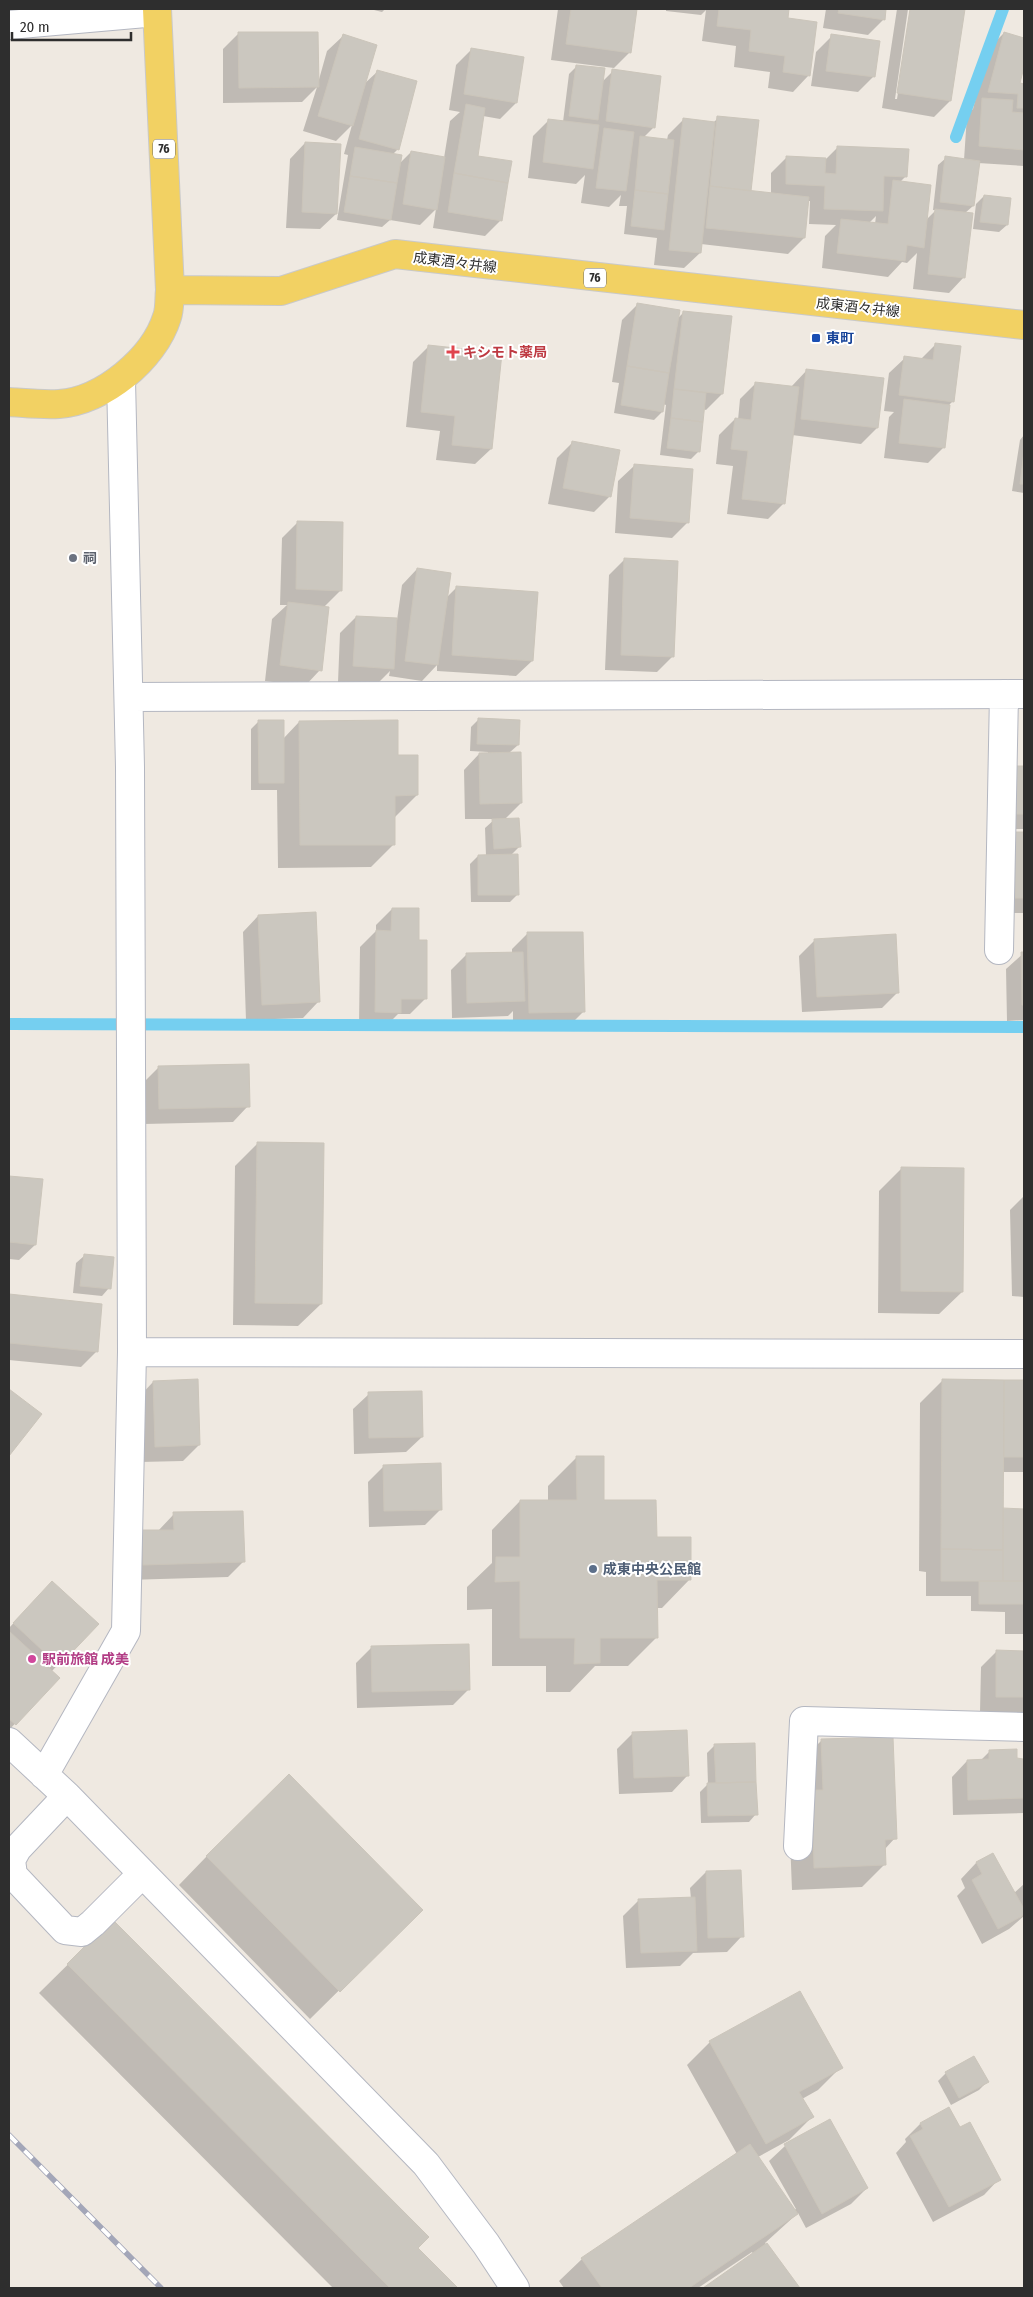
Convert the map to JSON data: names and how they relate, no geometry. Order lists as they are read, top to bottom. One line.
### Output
{"streets":{"main road":["76","成東酒々井線"]},"crossings":[["76","成東酒々井線"]],"places":{"transit":["東町"],"health":["キシモト薬局"],"other":["祠","成東中央公民館","駅前旅館 成美"]},"scale_bar":"20 m"}
